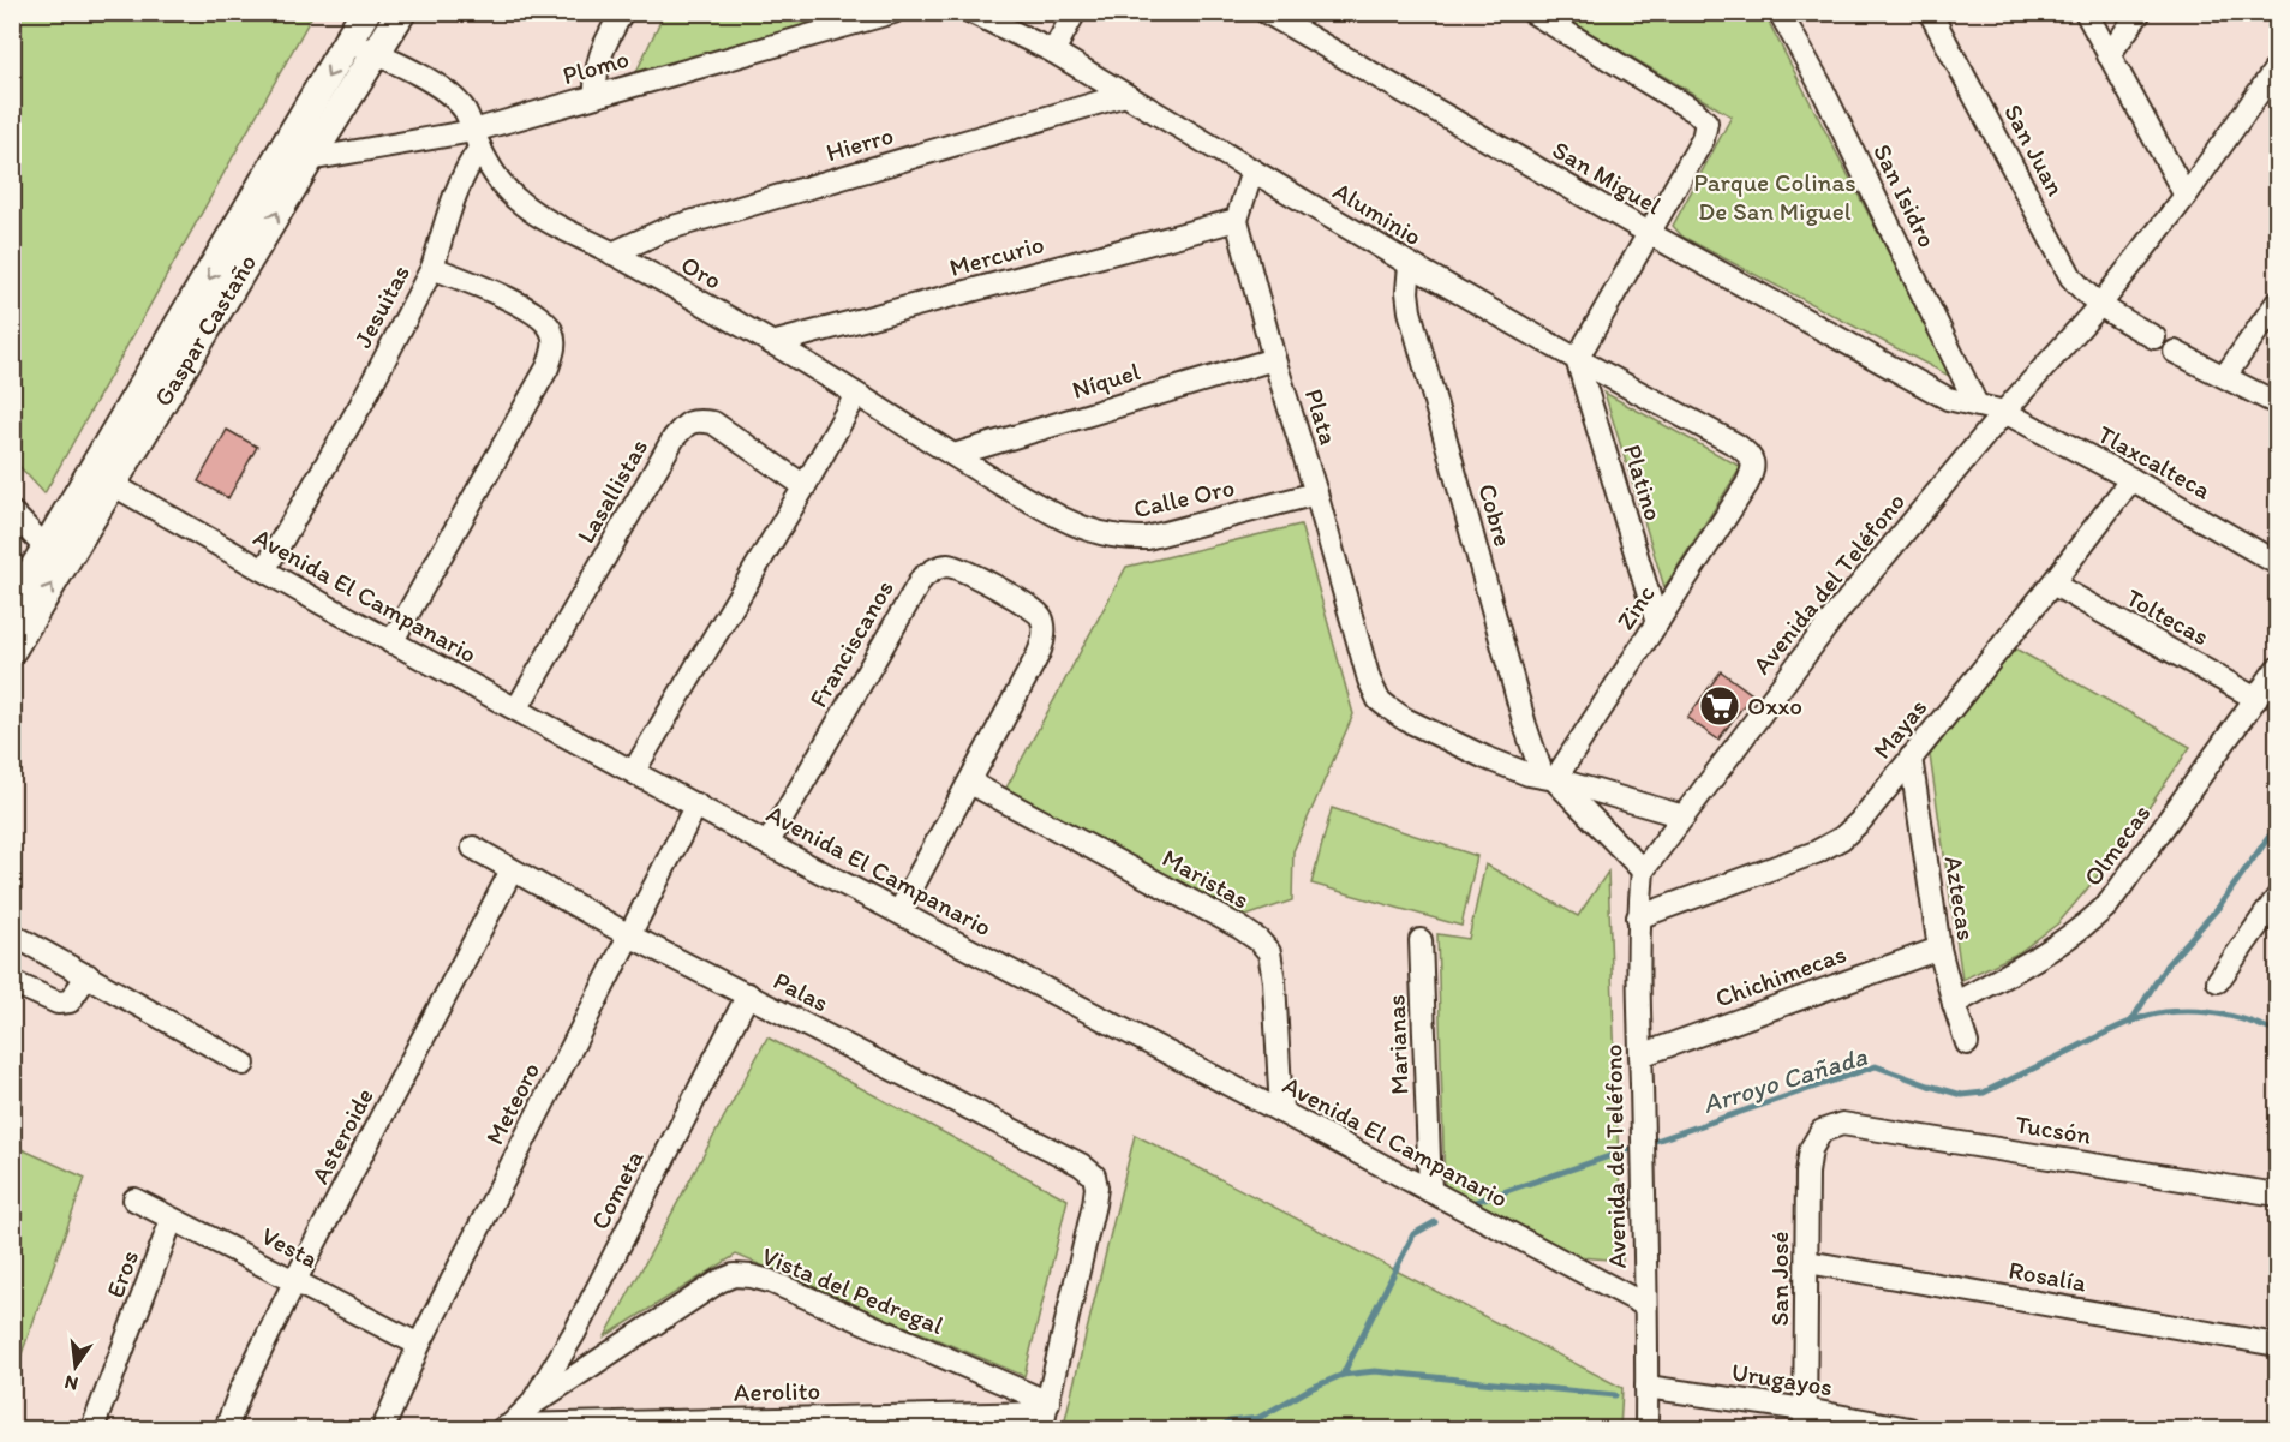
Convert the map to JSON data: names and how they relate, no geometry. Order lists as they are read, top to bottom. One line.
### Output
{"streets":{"main road":["Gaspar Castaño"],"street":["Plomo","Hierro","San Juan","San Miguel","San Isidro","Aluminio","Mercurio","Oro","Jesuitas","Níquel","Plata","Tlaxcalteca","Platino","Lasallistas","Calle Oro","Cobre","Avenida del Teléfono","Avenida El Campanario","Zinc","Toltecas","Franciscanos","Mayas","Olmecas","Maristas","Aztecas","Chichimecas","Palas","Marianas","Meteoro","Tucsón","Asteroide","Cometa","Vesta","Eros","Rosalía","San José","Vista del Pedregal","Urugayos","Aerolito"]},"crossings":[["Plomo","Oro"],["Plomo","Gaspar Castaño"],["Hierro","Aluminio"],["Hierro","Oro"],["San Juan","Avenida del Teléfono"],["San Miguel","San Isidro"],["San Miguel","Tlaxcalteca"],["San Miguel","Avenida del Teléfono"],["Aluminio","Platino"],["Aluminio","Cobre"],["Aluminio","Zinc"],["Mercurio","Oro"],["Mercurio","Plata"],["Oro","Gaspar Castaño"],["Oro","Níquel"],["Oro","Calle Oro"],["Jesuitas","Avenida El Campanario"],["Gaspar Castaño","Avenida El Campanario"],["Níquel","Plata"],["Plata","Calle Oro"],["Plata","Cobre"],["Tlaxcalteca","Avenida del Teléfono"],["Tlaxcalteca","Mayas"],["Platino","Zinc"],["Lasallistas","Avenida El Campanario"],["Cobre","Avenida del Teléfono"],["Cobre","Zinc"],["Avenida del Teléfono","Avenida El Campanario"],["Avenida del Teléfono","Mayas"],["Avenida del Teléfono","Chichimecas"],["Avenida del Teléfono","Urugayos"],["Avenida El Campanario","Franciscanos"],["Avenida El Campanario","Maristas"],["Avenida El Campanario","Marianas"],["Avenida El Campanario","Meteoro"],["Toltecas","Mayas"],["Toltecas","Olmecas"],["Franciscanos","Maristas"],["Mayas","Aztecas"],["Olmecas","Aztecas"],["Aztecas","Chichimecas"],["Palas","Meteoro"],["Palas","Asteroide"],["Palas","Cometa"],["Palas","Vista del Pedregal"],["Palas","Aerolito"],["Meteoro","Vesta"],["Tucsón","San José"],["Asteroide","Vesta"],["Cometa","Vista del Pedregal"],["Vesta","Eros"],["Rosalía","San José"],["San José","Urugayos"],["Vista del Pedregal","Aerolito"]],"water":["Arroyo Cañada"],"parks":["Parque Colinas De San Miguel"],"places":{"supermarket":["Oxxo"]},"north":"bottom"}
